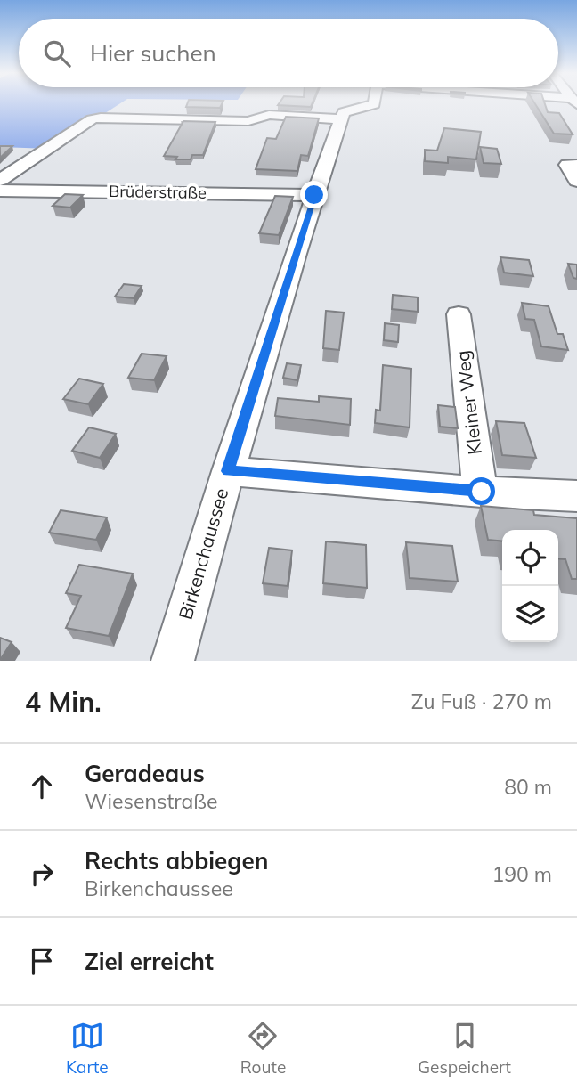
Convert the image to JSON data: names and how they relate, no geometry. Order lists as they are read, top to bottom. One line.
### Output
{"streets":{"street":["Brüderstraße","Kleiner Weg","Birkenchaussee"]},"crossings":[["Brüderstraße","Birkenchaussee"]],"page":{"search":"Hier suchen","heading":["4 Min.","Zu Fuß · 270 m"],"list":[["Geradeaus","Wiesenstraße","80 m"],["Rechts abbiegen","Birkenchaussee","190 m"],"Ziel erreicht"],"nav":["Karte","Route","Gespeichert"]}}
